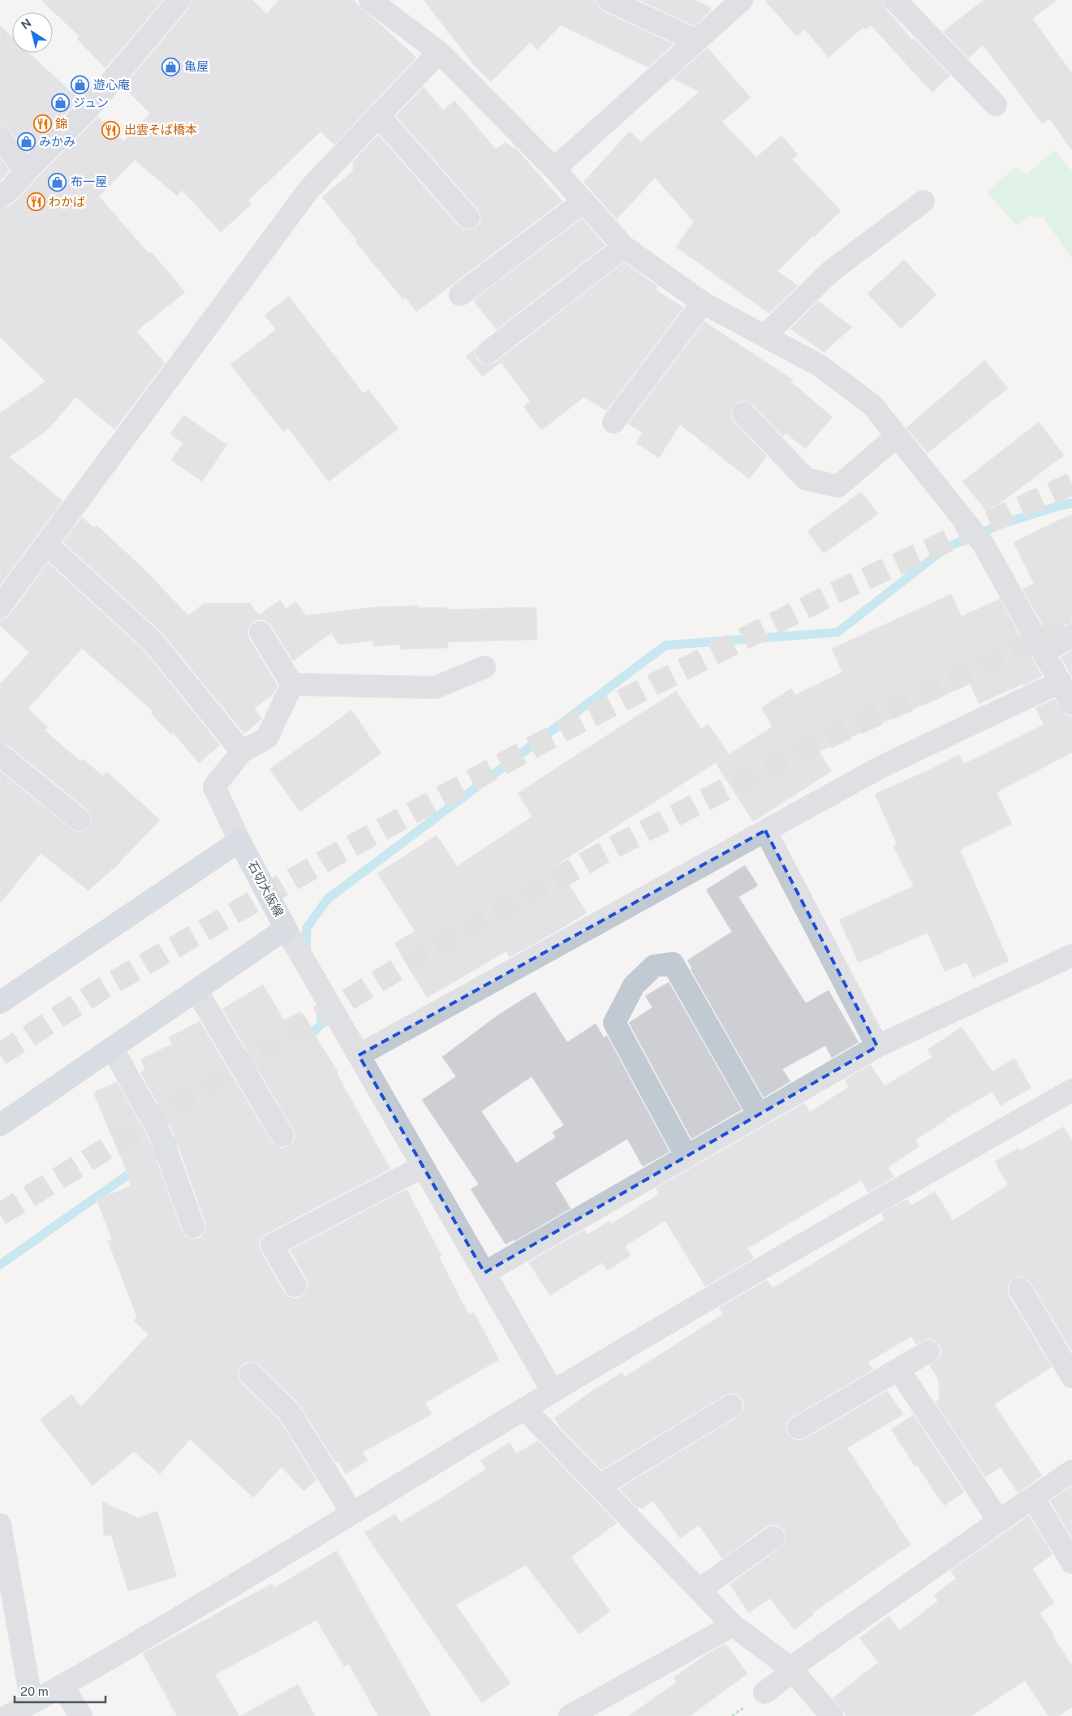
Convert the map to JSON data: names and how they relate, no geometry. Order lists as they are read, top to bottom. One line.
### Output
{"streets":{"main road":["石切大阪線"]},"places":{"shop":["亀屋","遊心庵","ジュン","みかみ","布一屋"],"restaurant":["錦","出雲そば橋本","わかば"]},"scale_bar":"20 m","north":"top left"}
